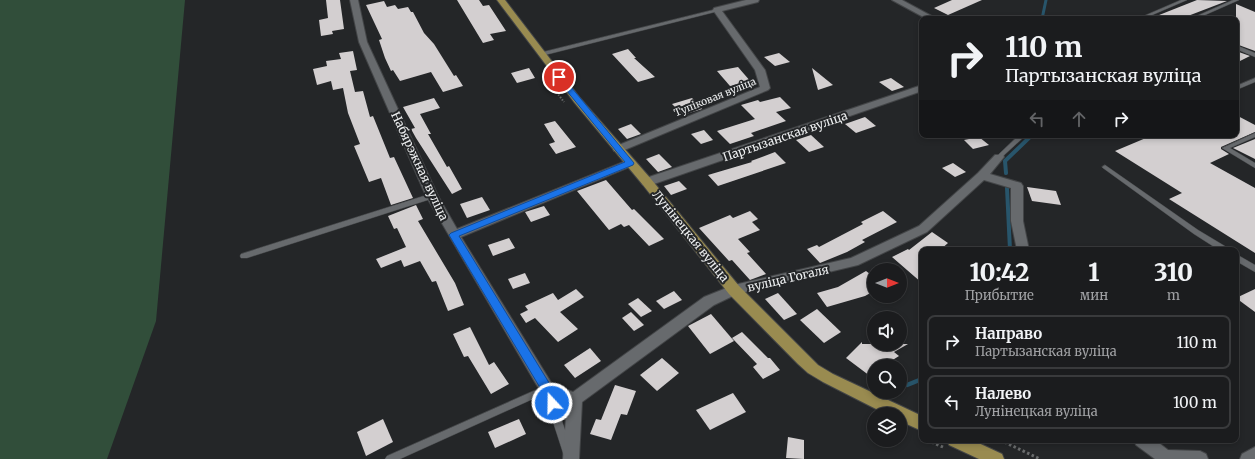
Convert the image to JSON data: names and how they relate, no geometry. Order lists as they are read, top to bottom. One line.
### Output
{"streets":{"main road":["Лунінецкая вуліца"],"street":["Тупіковая вуліца","Партызанская вуліца","Набярэжная вуліца","вуліца Гогаля"]},"crossings":[["Тупіковая вуліца","Лунінецкая вуліца"],["Партызанская вуліца","Лунінецкая вуліца"],["Лунінецкая вуліца","вуліца Гогаля"]],"north":"right","page":{"turn":["110 m","Партызанская вуліца"],"eta":["10:42","Прибытие","1","мин","310","m"],"list":[{"name":"Направо","note":"Партызанская вуліца","value":"110 m"},{"name":"Налево","note":"Лунінецкая вуліца","value":"100 m"}]}}
